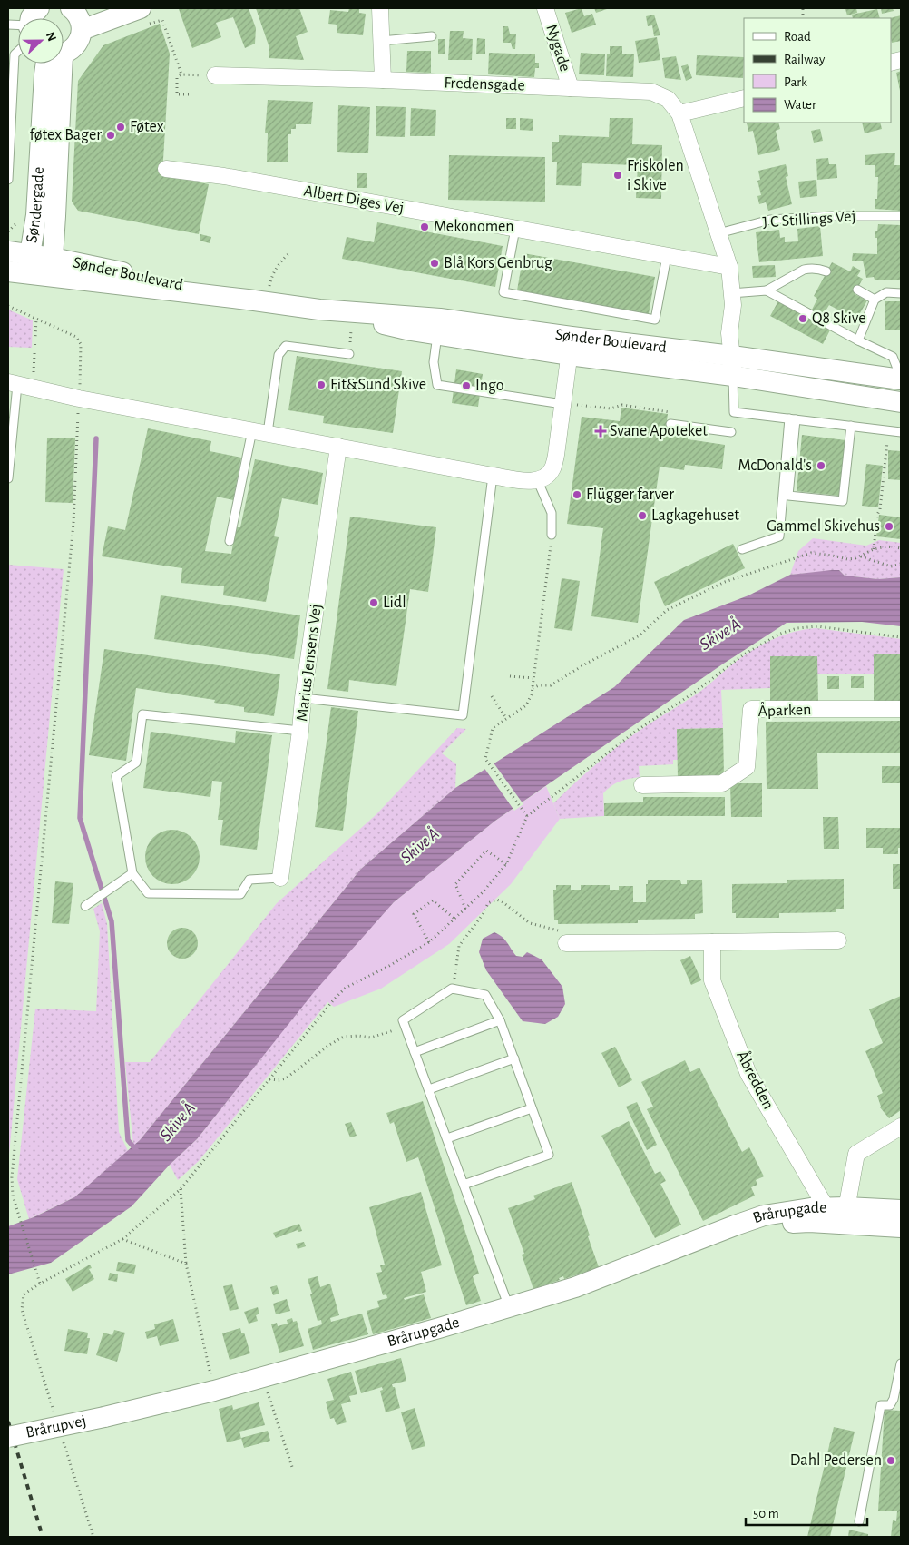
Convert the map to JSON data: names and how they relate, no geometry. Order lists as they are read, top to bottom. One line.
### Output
{"streets":{"street":["Nygade","Fredensgade","Albert Diges Vej","Søndergade","Sønder Boulevard","Marius Jensens Vej","Åparken","Åbredden","Brårupgade","Brårupvej"],"lane":["J C Stillings Vej"]},"crossings":[["Nygade","Fredensgade"],["Søndergade","Sønder Boulevard"],["Åbredden","Brårupgade"],["Brårupgade","Brårupvej"]],"water":["Skive Å"],"places":{"other":["Føtex","føtex Bager","Friskolen i Skive","Mekonomen","Blå Kors Genbrug","Q8 Skive","Fit&Sund Skive","Ingo","McDonald's","Flügger farver","Lagkagehuset","Gammel Skivehus","Lidl","Dahl Pedersen"],"health":["Svane Apoteket"]},"legend":["Road","Railway","Park","Water"],"scale_bar":"50 m","north":"right"}
